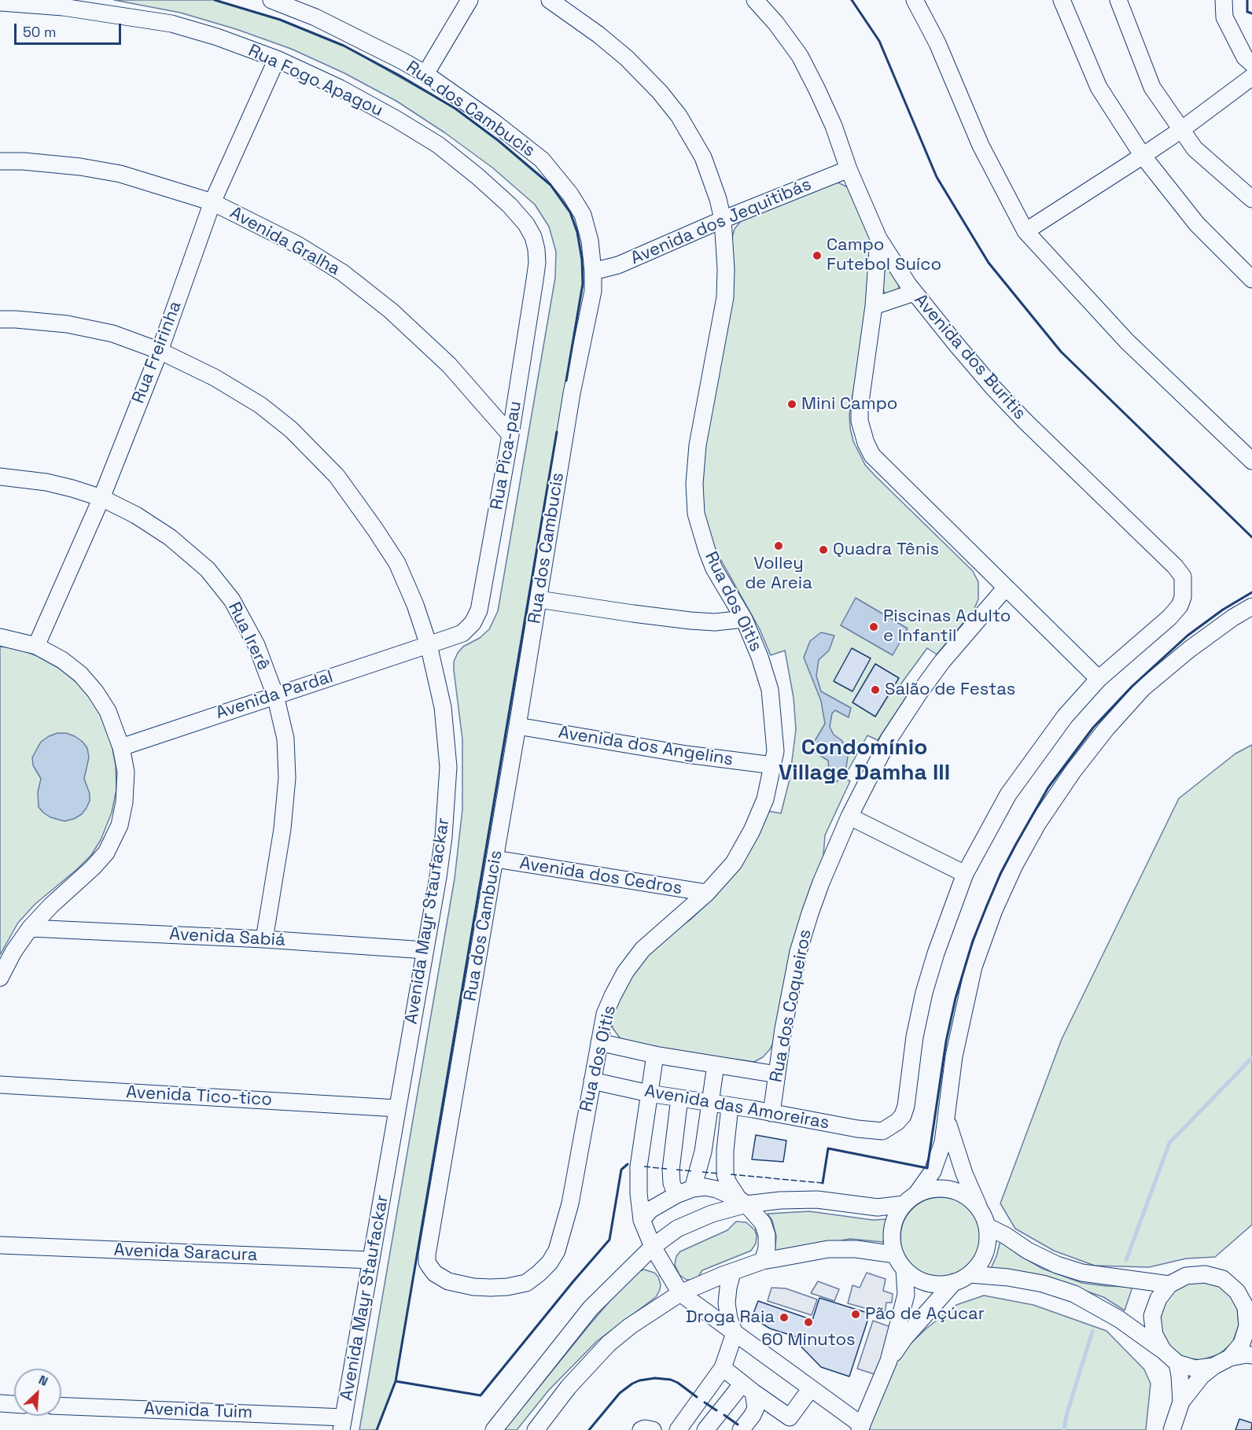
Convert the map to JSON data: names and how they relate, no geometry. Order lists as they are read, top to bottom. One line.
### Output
{"streets":{"street":["Rua Fogo Apagou","Rua dos Cambucis","Avenida dos Jequitibás","Avenida Gralha","Rua Freirinha","Avenida dos Buritis","Rua Pica-pau","Rua dos Oitis","Rua Irerê","Avenida Pardal","Avenida dos Angelins","Avenida dos Cedros","Avenida Mayr Staufackar","Avenida Sabiá","Rua dos Coqueiros","Avenida Tico-tico","Avenida das Amoreiras","Avenida Saracura","Avenida Tuim"]},"crossings":[["Rua Fogo Apagou","Rua Freirinha"],["Rua Fogo Apagou","Rua Pica-pau"],["Rua dos Cambucis","Avenida dos Jequitibás"],["Rua dos Cambucis","Rua dos Oitis"],["Rua dos Cambucis","Avenida dos Angelins"],["Rua dos Cambucis","Avenida dos Cedros"],["Avenida dos Jequitibás","Avenida dos Buritis"],["Avenida dos Jequitibás","Rua dos Oitis"],["Avenida Gralha","Rua Freirinha"],["Avenida Gralha","Rua Pica-pau"],["Rua Freirinha","Rua Irerê"],["Rua Freirinha","Avenida Mayr Staufackar"],["Rua Pica-pau","Avenida Pardal"],["Rua Pica-pau","Avenida Mayr Staufackar"],["Rua dos Oitis","Avenida dos Angelins"],["Rua dos Oitis","Avenida dos Cedros"],["Rua dos Oitis","Avenida das Amoreiras"],["Rua Irerê","Avenida Pardal"],["Rua Irerê","Avenida Sabiá"],["Avenida Pardal","Avenida Mayr Staufackar"],["Avenida Mayr Staufackar","Avenida Sabiá"],["Avenida Mayr Staufackar","Avenida Tico-tico"],["Avenida Mayr Staufackar","Avenida Saracura"],["Avenida Mayr Staufackar","Avenida Tuim"],["Rua dos Coqueiros","Avenida das Amoreiras"]],"districts":["Condomínio Village Damha III"],"places":["Campo Futebol Suíco","Mini Campo","Volley de Areia","Quadra Tênis","Piscinas Adulto e Infantil","Salão de Festas","Pão de Açúcar","Droga Raia","60 Minutos"],"scale_bar":"50 m","north":"top right"}
